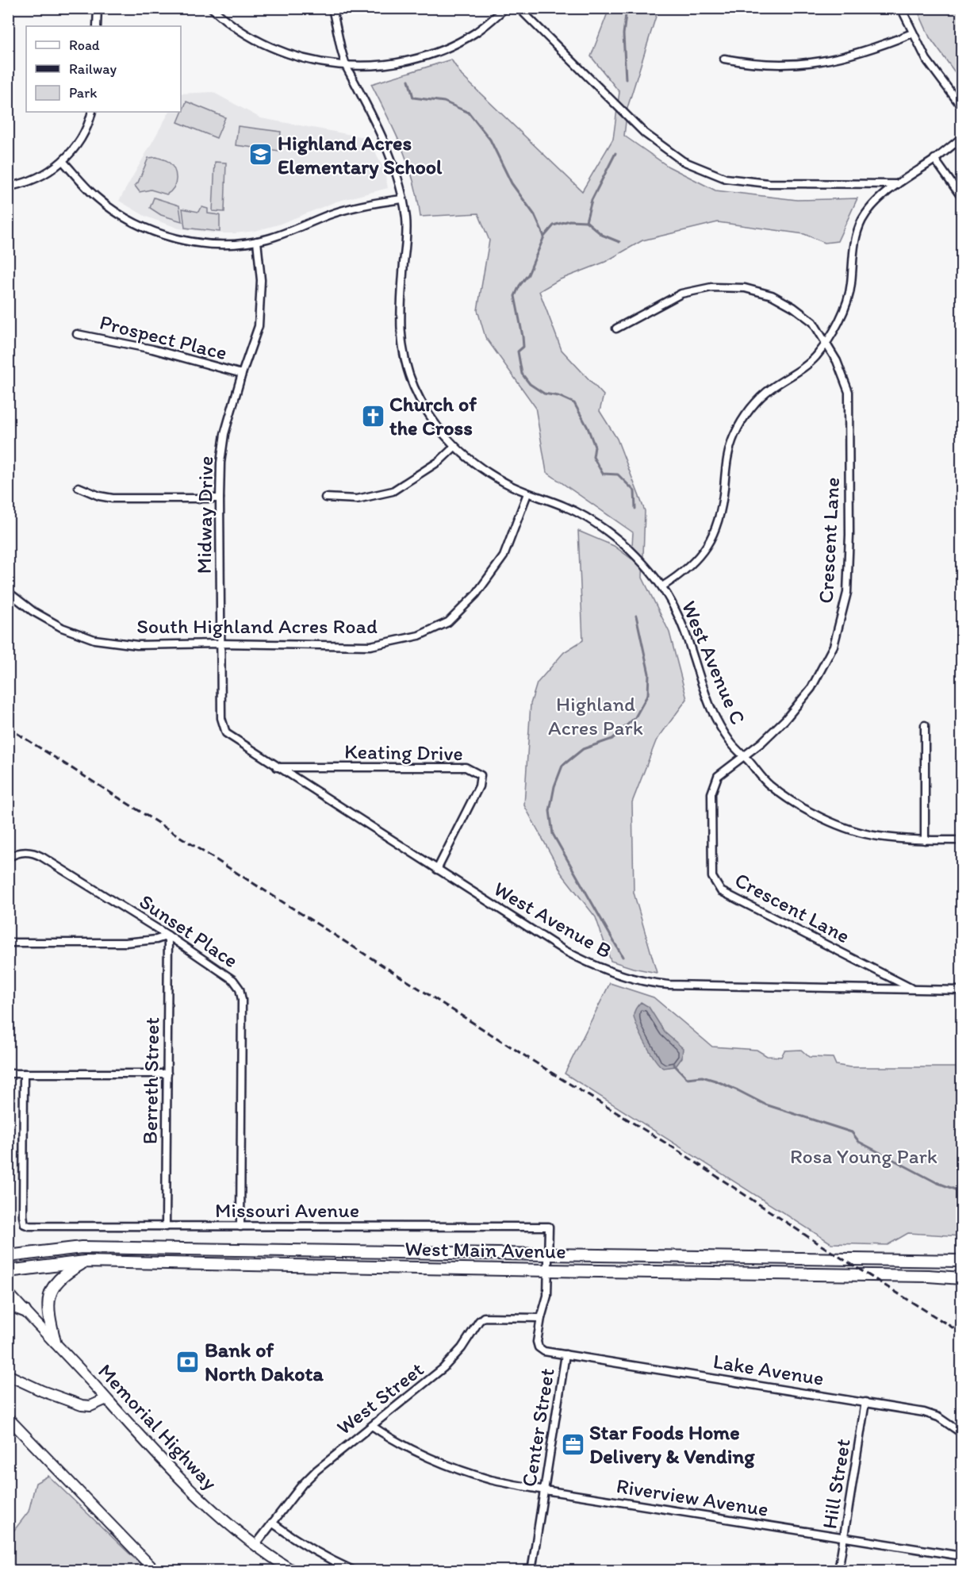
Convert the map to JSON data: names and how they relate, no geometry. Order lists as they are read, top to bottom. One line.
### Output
{"streets":{"main road":["West Main Avenue"],"street":["Prospect Place","Midway Drive","Crescent Lane","South Highland Acres Road","West Avenue C","Keating Drive","West Avenue B","Sunset Place","Berreth Street","Missouri Avenue","Lake Avenue","West Street","Memorial Highway","Center Street","Hill Street","Riverview Avenue"]},"crossings":[["Prospect Place","Midway Drive"],["Midway Drive","South Highland Acres Road"],["Midway Drive","Keating Drive"],["Midway Drive","West Avenue B"],["Crescent Lane","West Avenue C"],["Crescent Lane","West Avenue B"],["South Highland Acres Road","West Avenue C"],["Keating Drive","West Avenue B"],["Sunset Place","Berreth Street"],["Sunset Place","Missouri Avenue"],["Berreth Street","Missouri Avenue"],["Missouri Avenue","Center Street"],["West Main Avenue","Center Street"],["Lake Avenue","Center Street"],["Lake Avenue","Hill Street"],["West Street","Memorial Highway"],["West Street","Center Street"],["West Street","Riverview Avenue"],["Center Street","Riverview Avenue"],["Hill Street","Riverview Avenue"]],"parks":["Highland Acres Park","Rosa Young Park"],"places":{"school or university":["Highland Acres Elementary School"],"church":["Church of the Cross"],"bank":["Bank of North Dakota"],"office":["Star Foods Home Delivery & Vending"]},"legend":["Road","Railway","Park"]}
